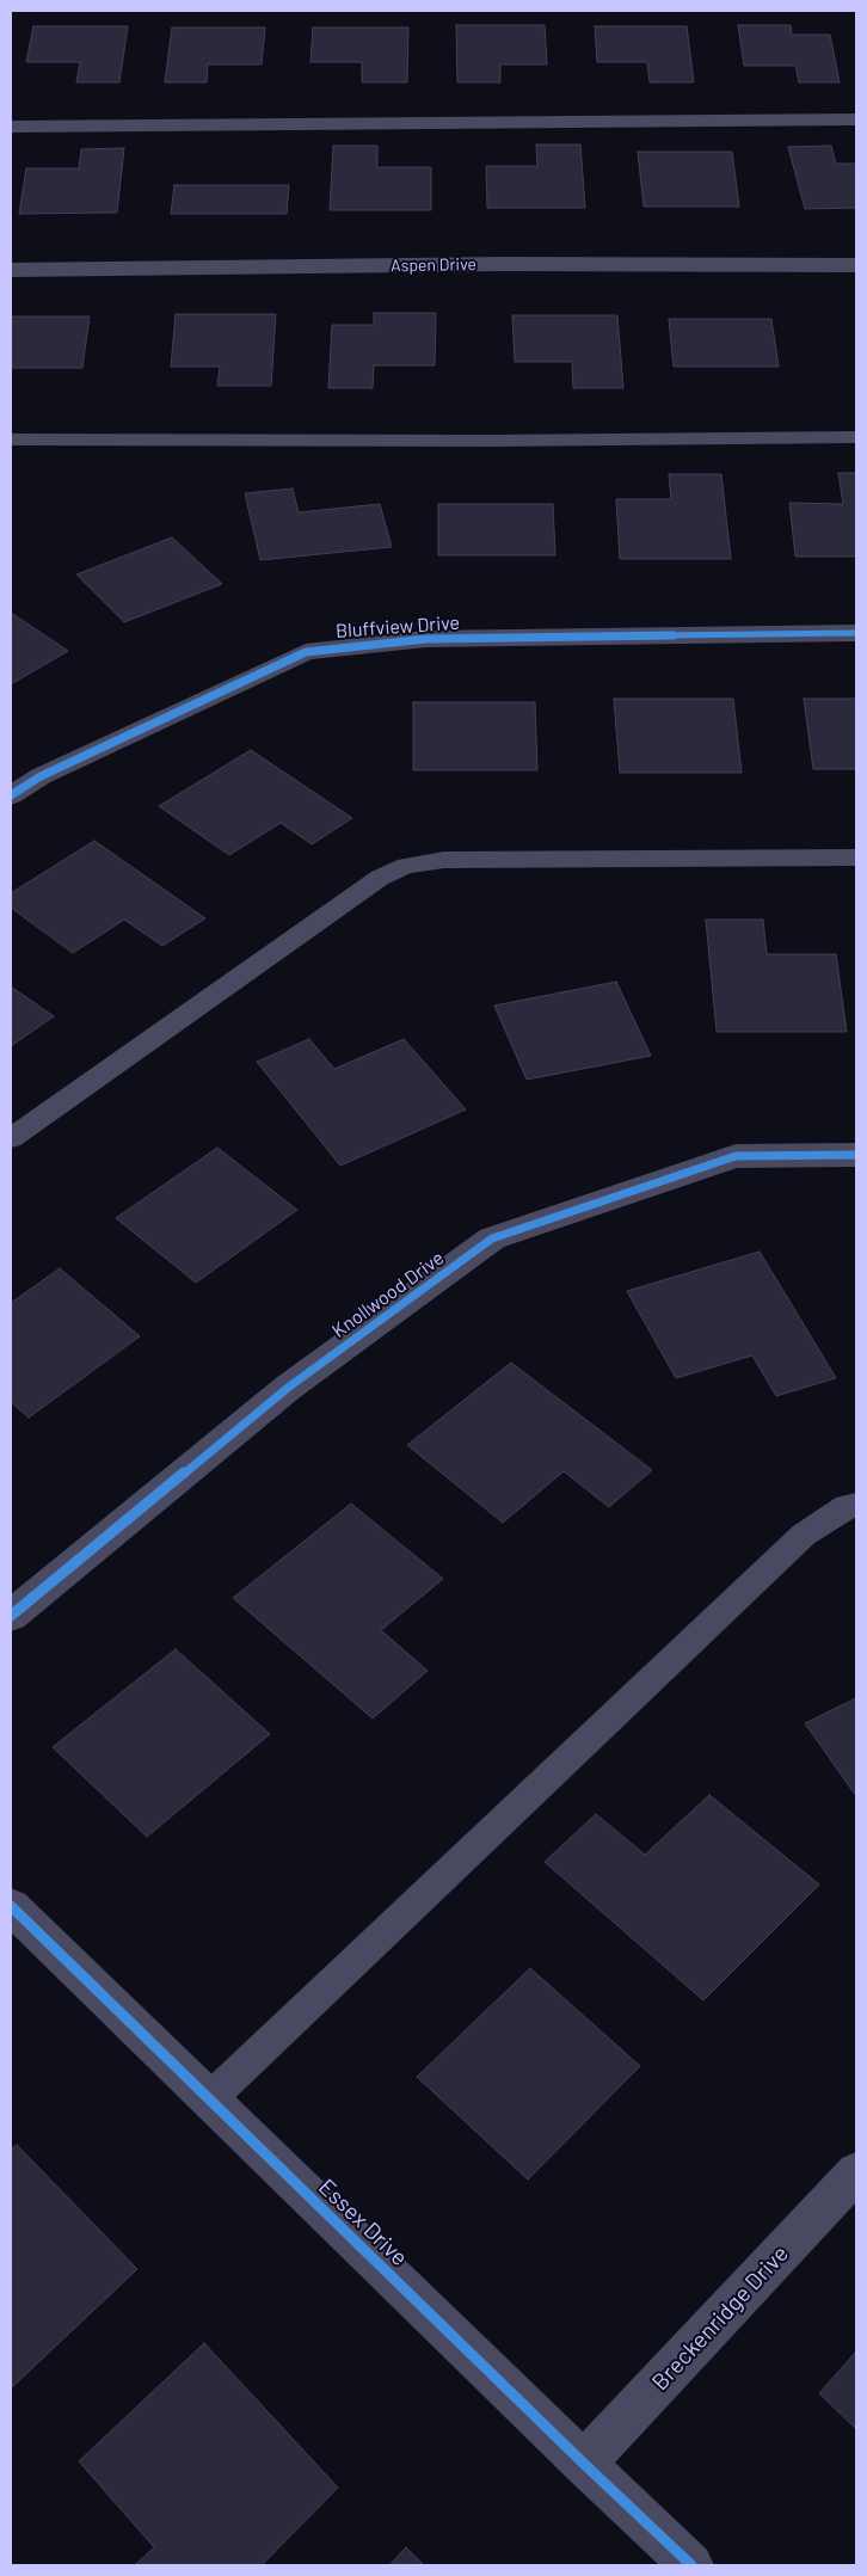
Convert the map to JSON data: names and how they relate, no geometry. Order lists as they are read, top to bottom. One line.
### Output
{"streets":{"street":["Aspen Drive","Bluffview Drive","Knollwood Drive","Essex Drive","Breckenridge Drive"]},"crossings":[["Essex Drive","Breckenridge Drive"]]}
